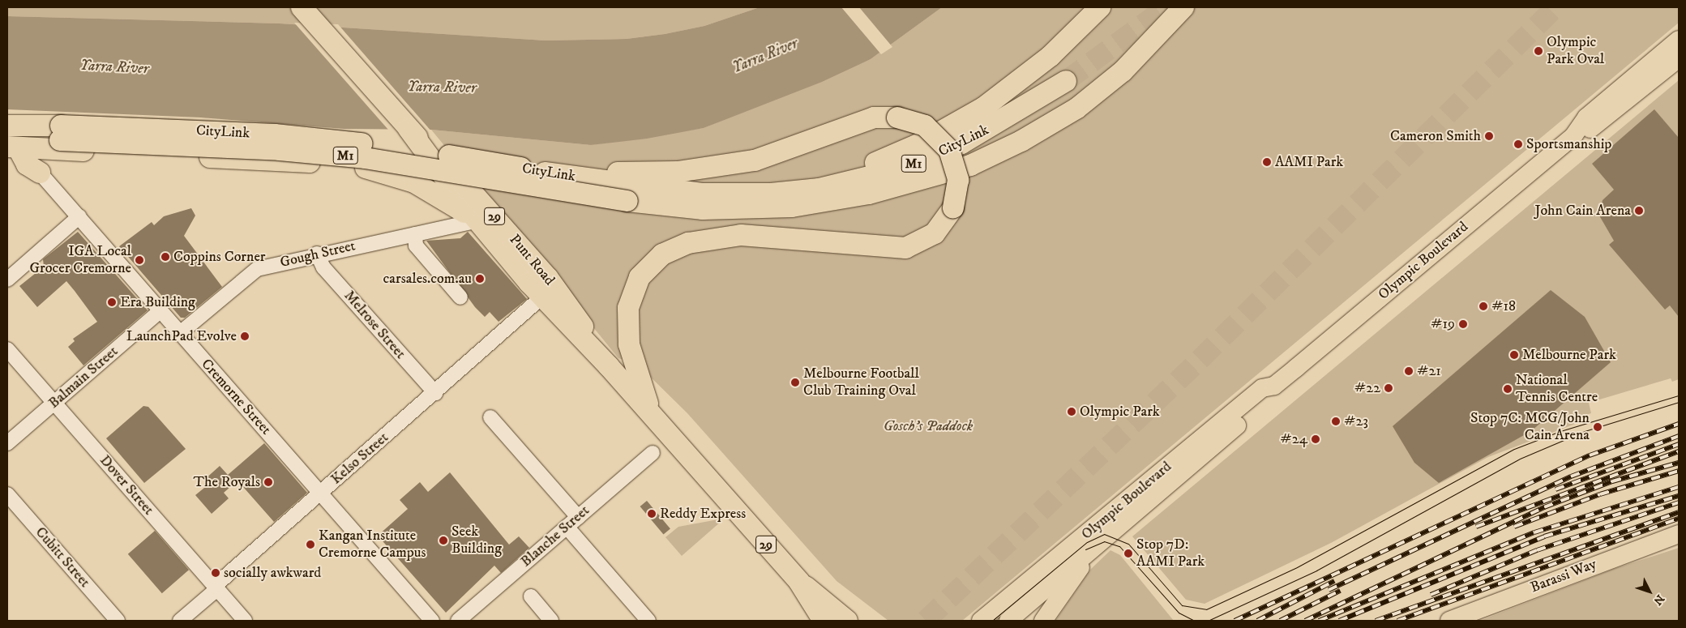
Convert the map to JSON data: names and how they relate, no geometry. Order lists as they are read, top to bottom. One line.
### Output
{"streets":{"highway":["CityLink","M1","29","Punt Road"],"main road":["Olympic Boulevard","Barassi Way"],"street":["Gough Street","Melrose Street","Balmain Street","Cremorne Street","Kelso Street","Dover Street","Blanche Street","Cubitt Street"]},"crossings":[["CityLink","M1"],["Gough Street","Punt Road"],["Gough Street","Melrose Street"],["Gough Street","Cremorne Street"],["Punt Road","Kelso Street"],["Melrose Street","Kelso Street"],["Balmain Street","Cremorne Street"],["Balmain Street","Dover Street"],["Cremorne Street","Kelso Street"],["Kelso Street","Dover Street"]],"water":["Yarra River"],"parks":["Gosch's Paddock"],"places":["Olympic Park Oval","Cameron Smith","Sportsmanship","AAMI Park","John Cain Arena","Coppins Corner","IGA Local Grocer Cremorne","carsales.com.au","Era Building","#18","#19","LaunchPad Evolve","Melbourne Park","#21","Melbourne Football Club Training Oval","#22","National Tennis Centre","Olympic Park","#23","Stop 7C: MCG/John Cain Arena","#24","The Royals","Reddy Express","Seek Building","Kangan Institute Cremorne Campus","Stop 7D: AAMI Park","socially awkward"],"north":"bottom right"}
